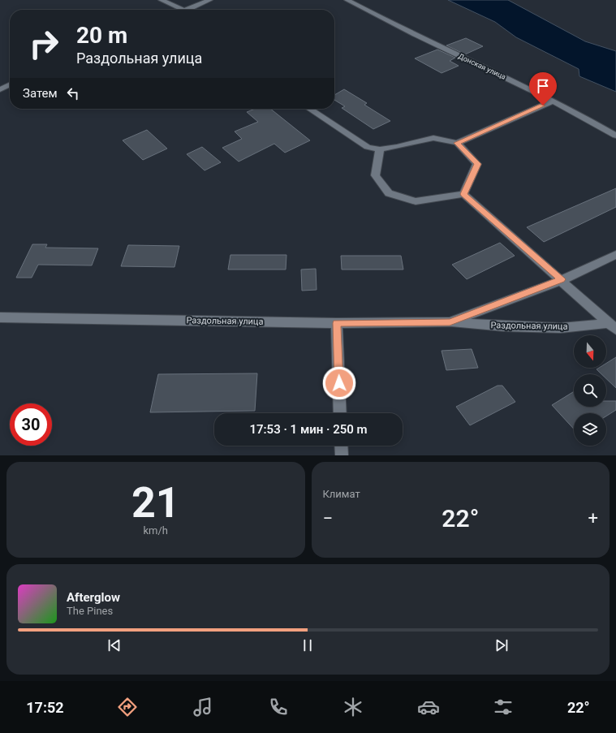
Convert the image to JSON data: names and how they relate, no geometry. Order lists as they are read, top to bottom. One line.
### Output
{"streets":{"street":["Донская улица","Раздольная улица"]},"north":"bottom","page":{"turn":["20 m","Раздольная улица"],"then":"Затем","limit":"30","trip":"17:53 · 1 мин · 250 m","tile":[["21","km/h"],"Климат"],"heat":["−","22°","+"],"song":["Afterglow","The Pines"],"tabs":["17:52","22°"]}}
